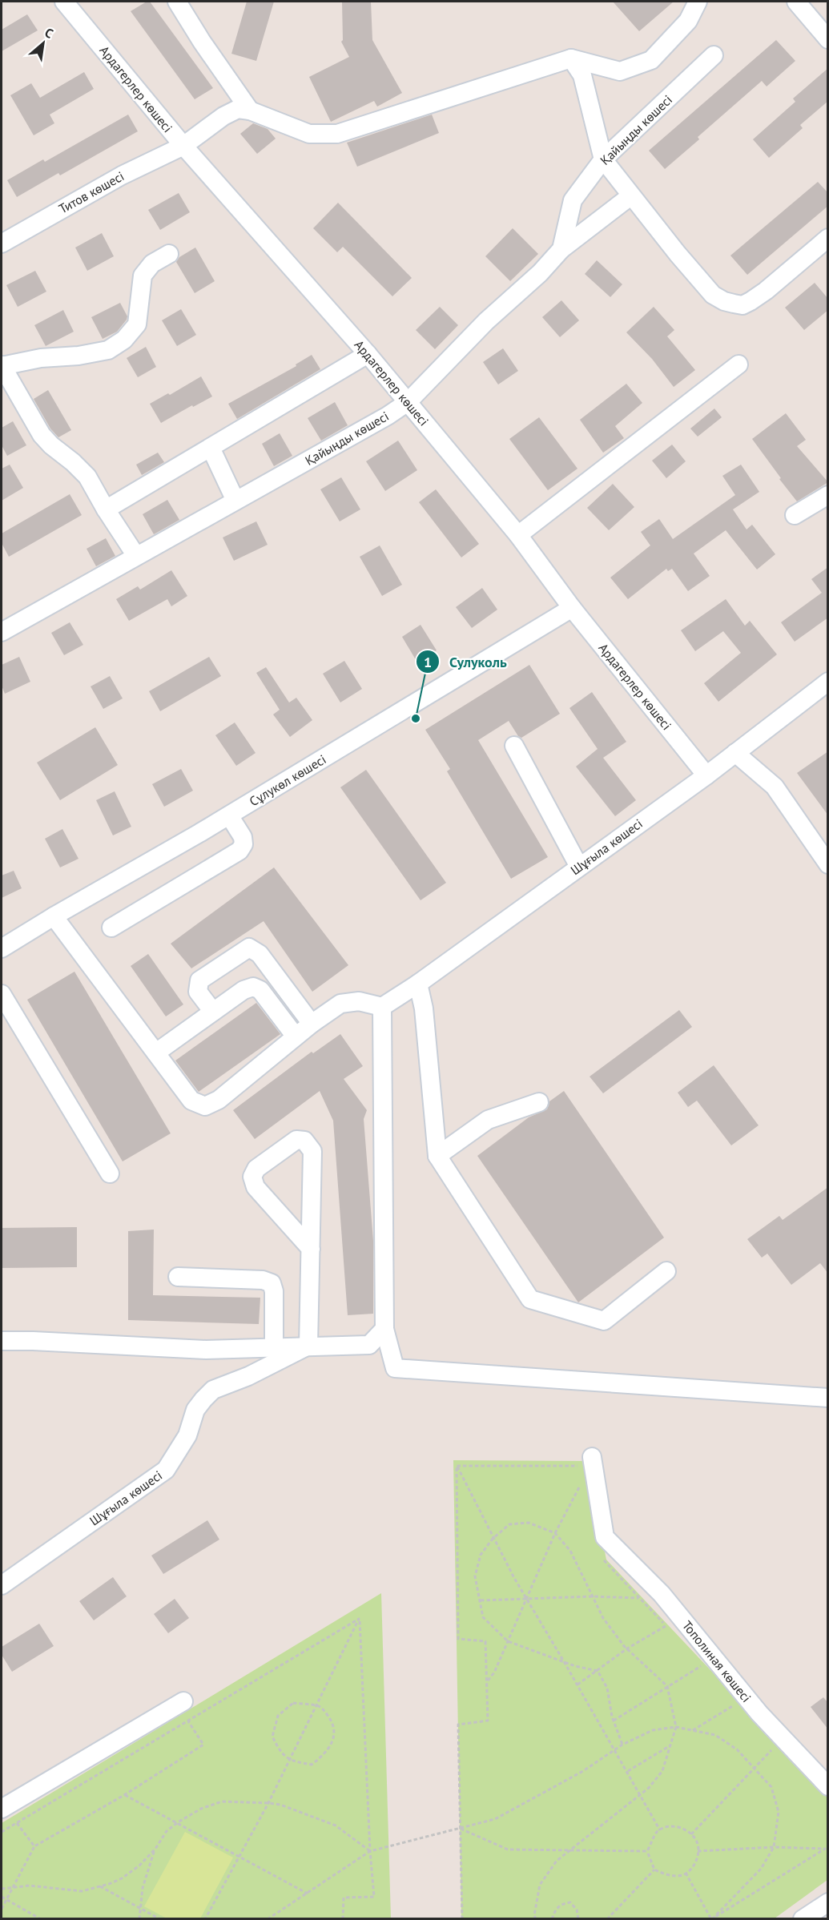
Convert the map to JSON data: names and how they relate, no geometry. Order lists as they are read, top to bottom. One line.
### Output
{"streets":{"street":["Ардагерлер көшесі","Қайыңды көшесі","Титов көшесі","Сұлукөл көшесі","Шұғыла көшесі","Тополиная көшесі"]},"crossings":[["Ардагерлер көшесі","Қайыңды көшесі"],["Ардагерлер көшесі","Титов көшесі"],["Ардагерлер көшесі","Сұлукөл көшесі"],["Ардагерлер көшесі","Шұғыла көшесі"]],"places":["Сулуколь"],"north":"top right"}
